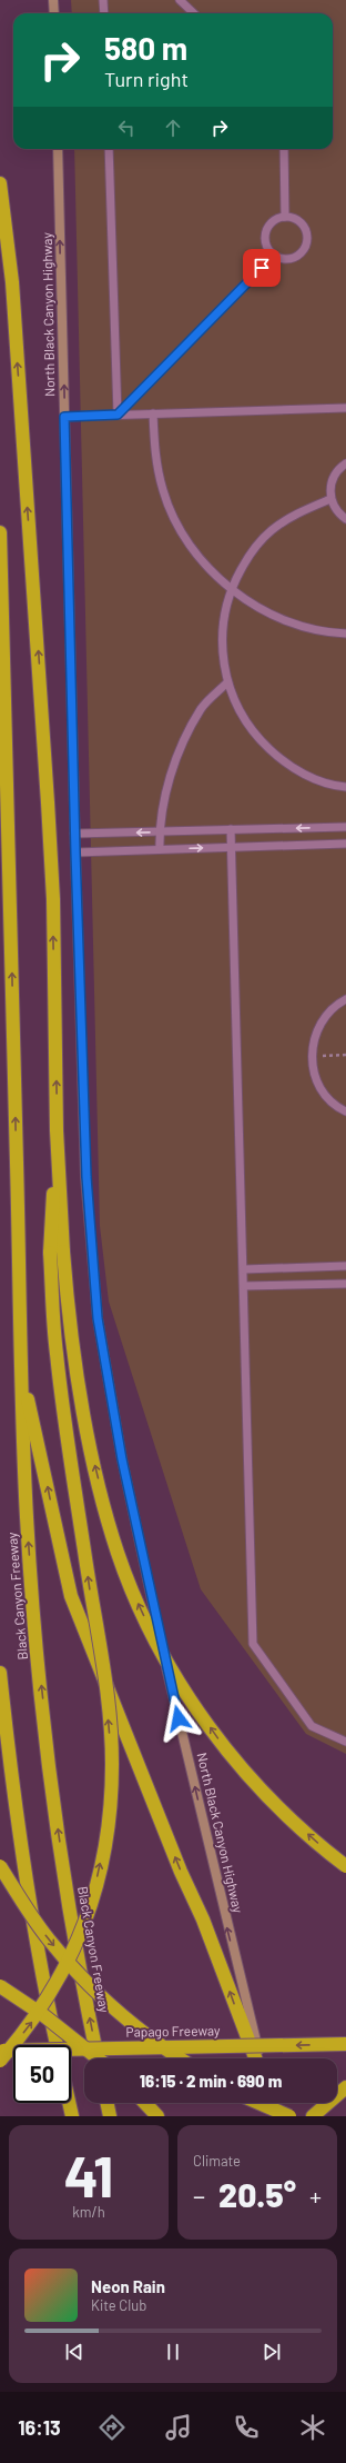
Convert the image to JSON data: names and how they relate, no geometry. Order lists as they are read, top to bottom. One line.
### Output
{"streets":{"highway":["Black Canyon Freeway","Papago Freeway"],"main road":["North Black Canyon Highway"]},"one_way":["North Black Canyon Highway","Papago Freeway"],"page":{"turn":["580 m","Turn right"],"limit":"50","trip":"16:15 · 2 min · 690 m","tile":[["41","km/h"],"Climate"],"heat":["−","20.5°","+"],"song":["Neon Rain","Kite Club"],"tabs":"16:13"}}
